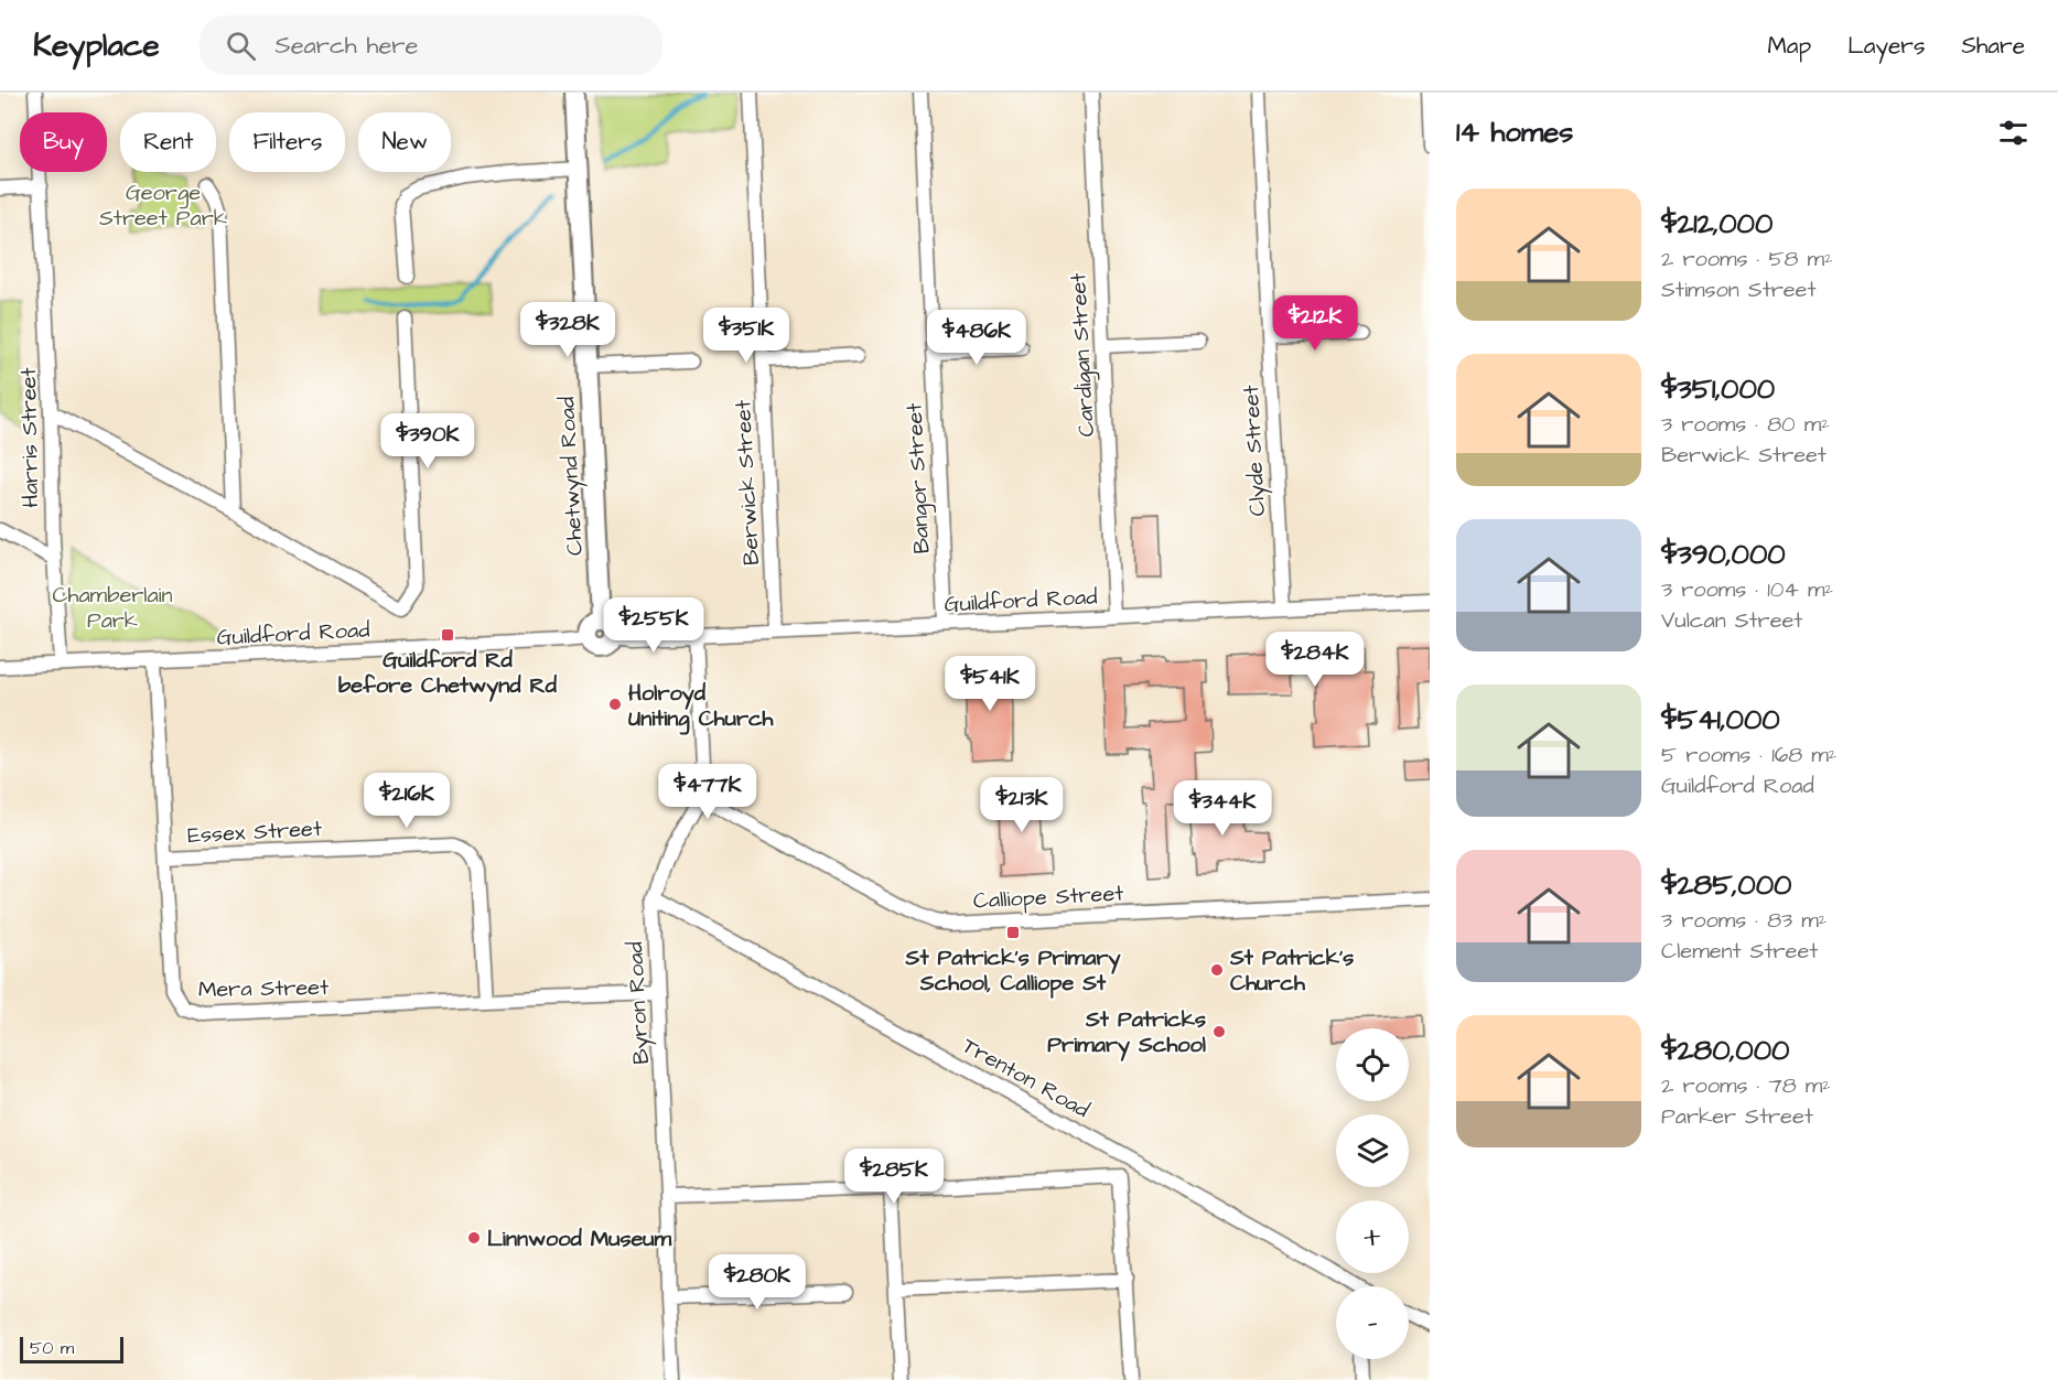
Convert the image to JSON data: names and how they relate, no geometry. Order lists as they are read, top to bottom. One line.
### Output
{"streets":{"street":["Cardigan Street","Harris Street","Clyde Street","Chetwynd Road","Bangor Street","Berwick Street","Guildford Road","Essex Street","Calliope Street","Mera Street","Byron Road","Trenton Road"]},"crossings":[["Cardigan Street","Guildford Road"],["Harris Street","Guildford Road"],["Clyde Street","Guildford Road"],["Chetwynd Road","Guildford Road"],["Bangor Street","Guildford Road"],["Berwick Street","Guildford Road"],["Guildford Road","Mera Street"],["Guildford Road","Byron Road"],["Essex Street","Mera Street"],["Calliope Street","Byron Road"],["Mera Street","Byron Road"],["Byron Road","Trenton Road"]],"parks":["George Street Park","Chamberlain Park"],"places":{"transit":["Guildford Rd before Chetwynd Rd","St Patrick's Primary School, Calliope St"],"other":["Holroyd Uniting Church","St Patrick's Church","St Patricks Primary School","Linnwood Museum"]},"scale_bar":"50 m","page":{"header":"Keyplace","search":"Search here","nav":["Map","Layers","Share"],"heading":"14 homes","chip":["Buy","Rent","Filters","New"],"list":[{"name":"$212,000","note":"2 rooms · 58 m² · Stimson Street"},{"name":"$351,000","note":"3 rooms · 80 m² · Berwick Street"},{"name":"$390,000","note":"3 rooms · 104 m² · Vulcan Street"},{"name":"$541,000","note":"5 rooms · 168 m² · Guildford Road"},{"name":"$285,000","note":"3 rooms · 83 m² · Clement Street"},{"name":"$280,000","note":"2 rooms · 78 m² · Parker Street"}],"price":["$212K","$328K","$351K","$486K","$390K","$255K","$284K","$541K","$477K","$216K","$213K","$344K","$285K","$280K"],"map_buttons":["+","−"],"scale":"50 m"}}
